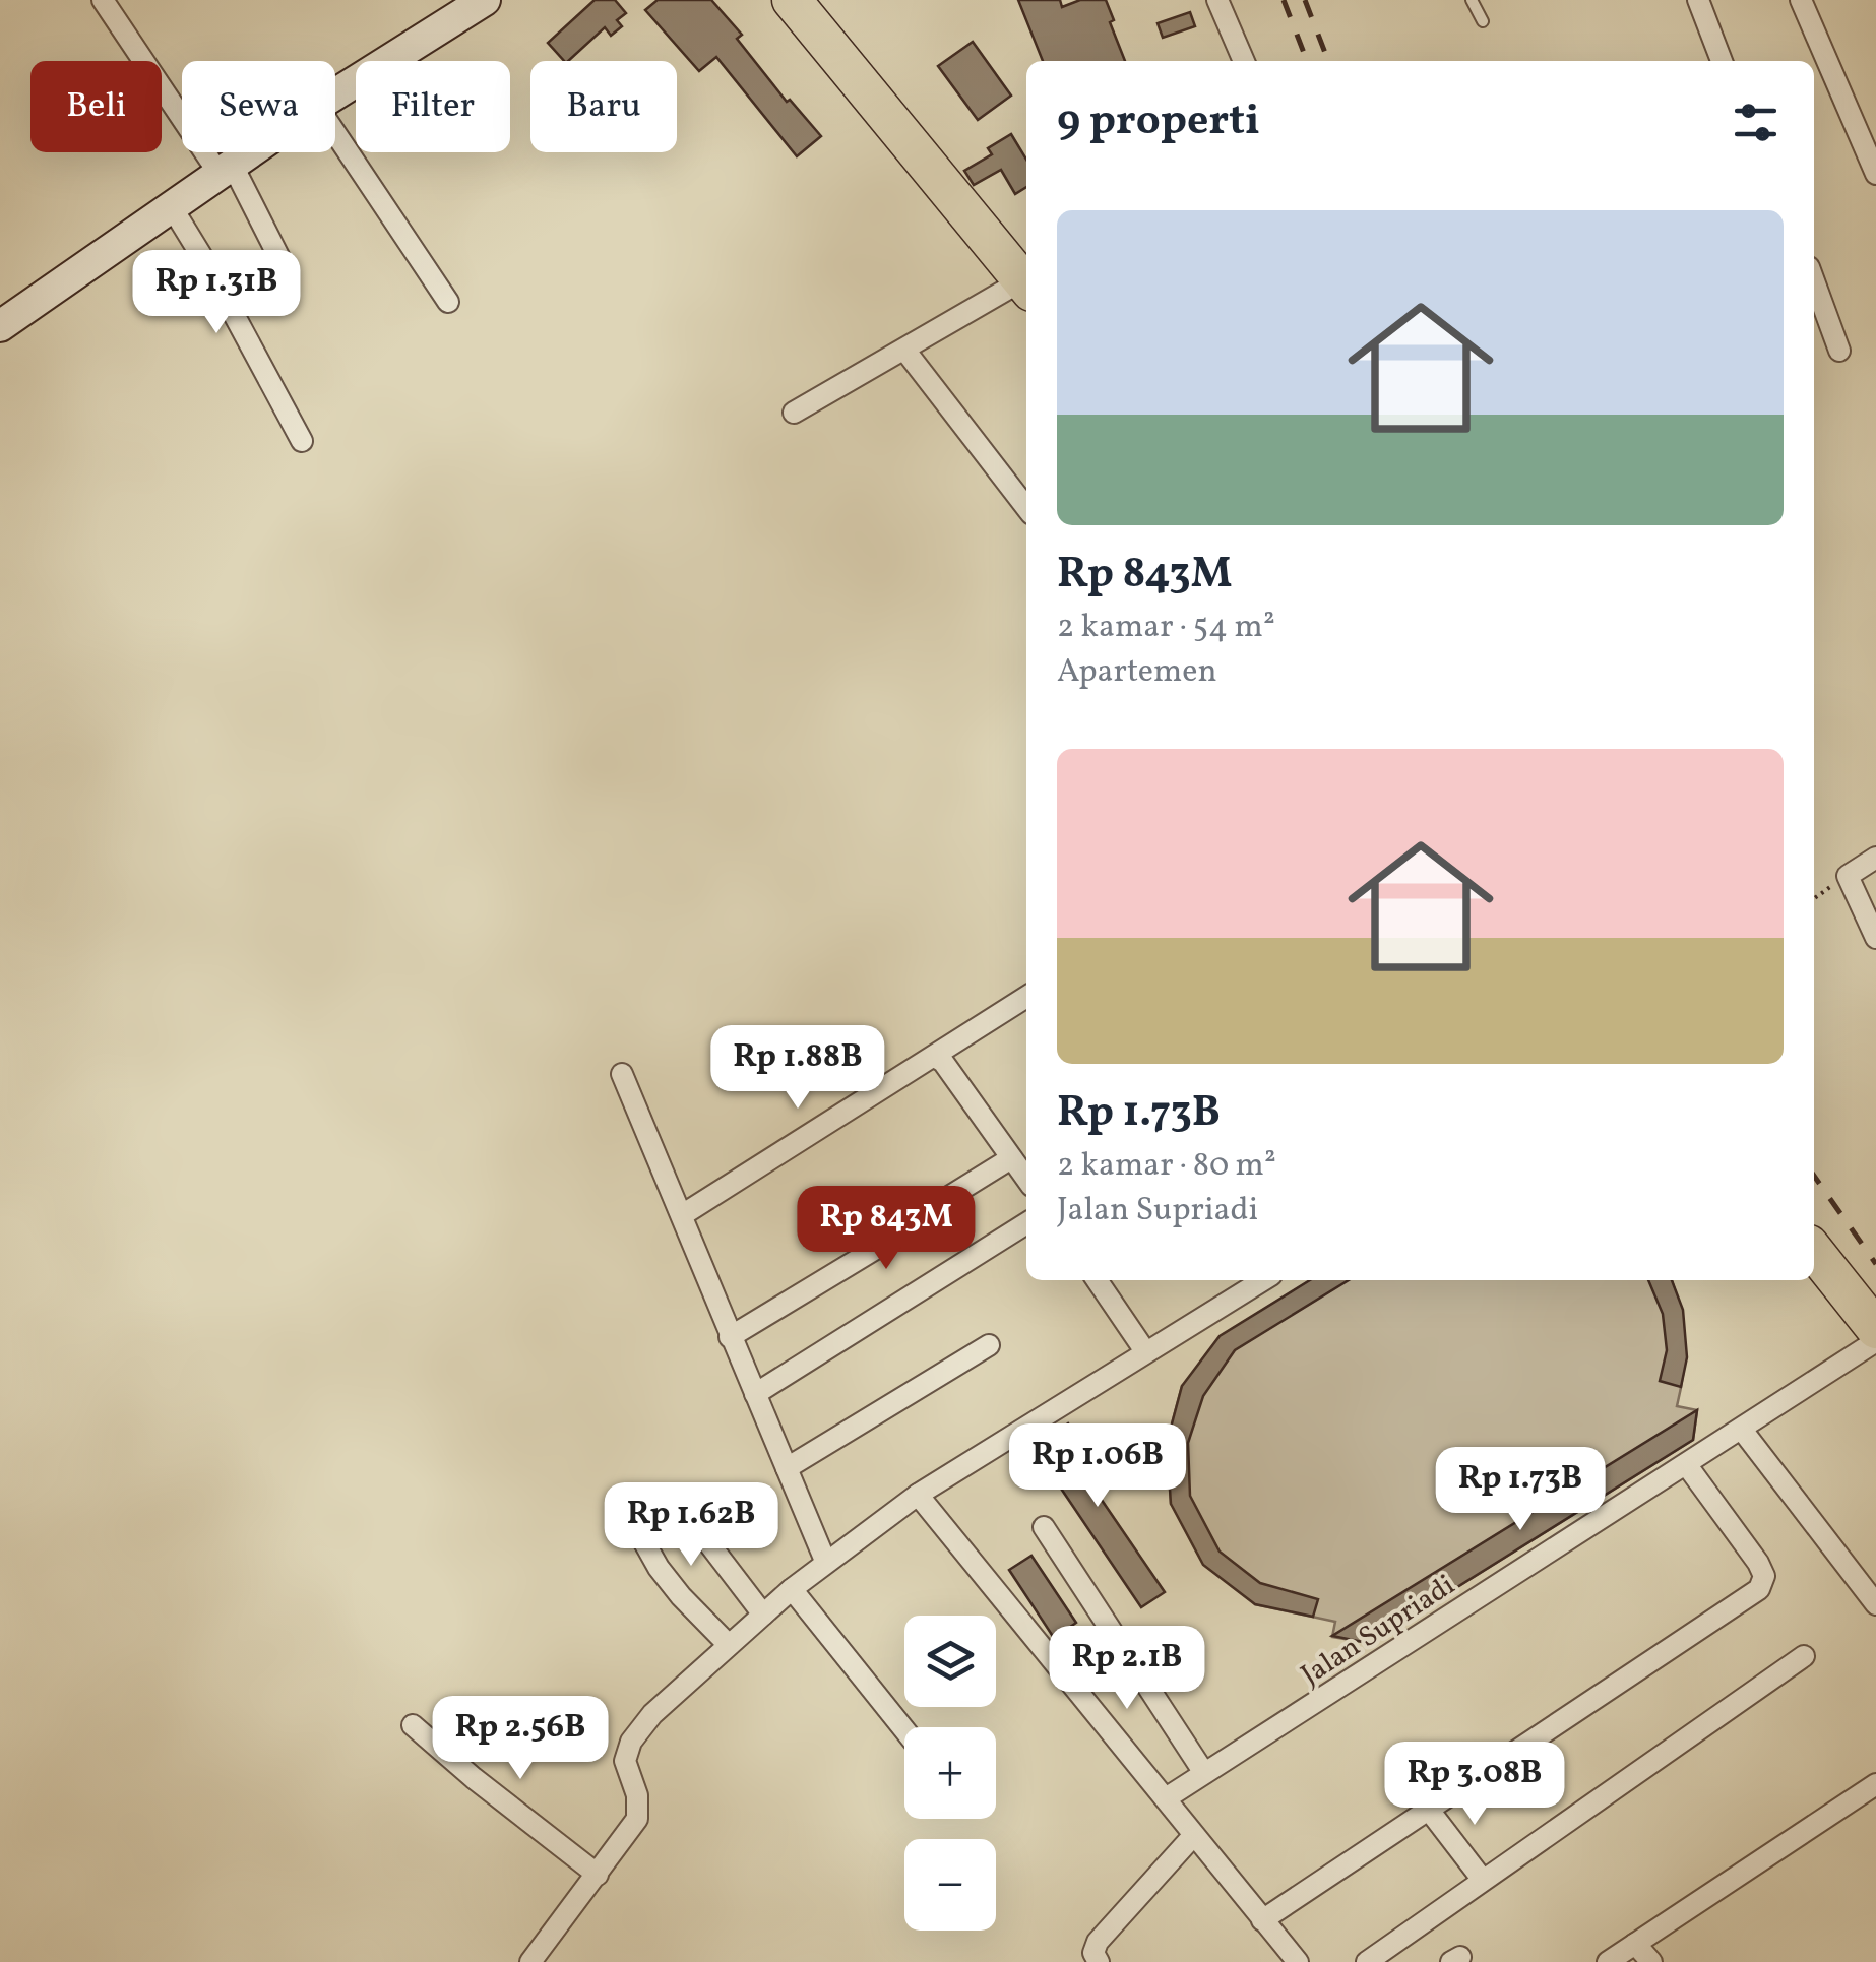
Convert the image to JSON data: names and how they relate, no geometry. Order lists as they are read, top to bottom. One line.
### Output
{"streets":{"street":["Jalan Supriadi"]},"page":{"chip":["Beli","Sewa","Filter","Baru"],"heading":"9 properti","list":[{"name":"Rp 843M","note":"2 kamar · 54 m² · Apartemen"},{"name":"Rp 1.73B","note":"2 kamar · 80 m² · Jalan Supriadi"}],"price":["Rp 1.31B","Rp 1.88B","Rp 843M","Rp 1.06B","Rp 1.73B","Rp 1.62B","Rp 2.1B","Rp 2.56B","Rp 3.08B"],"map_buttons":["+","−"]}}
